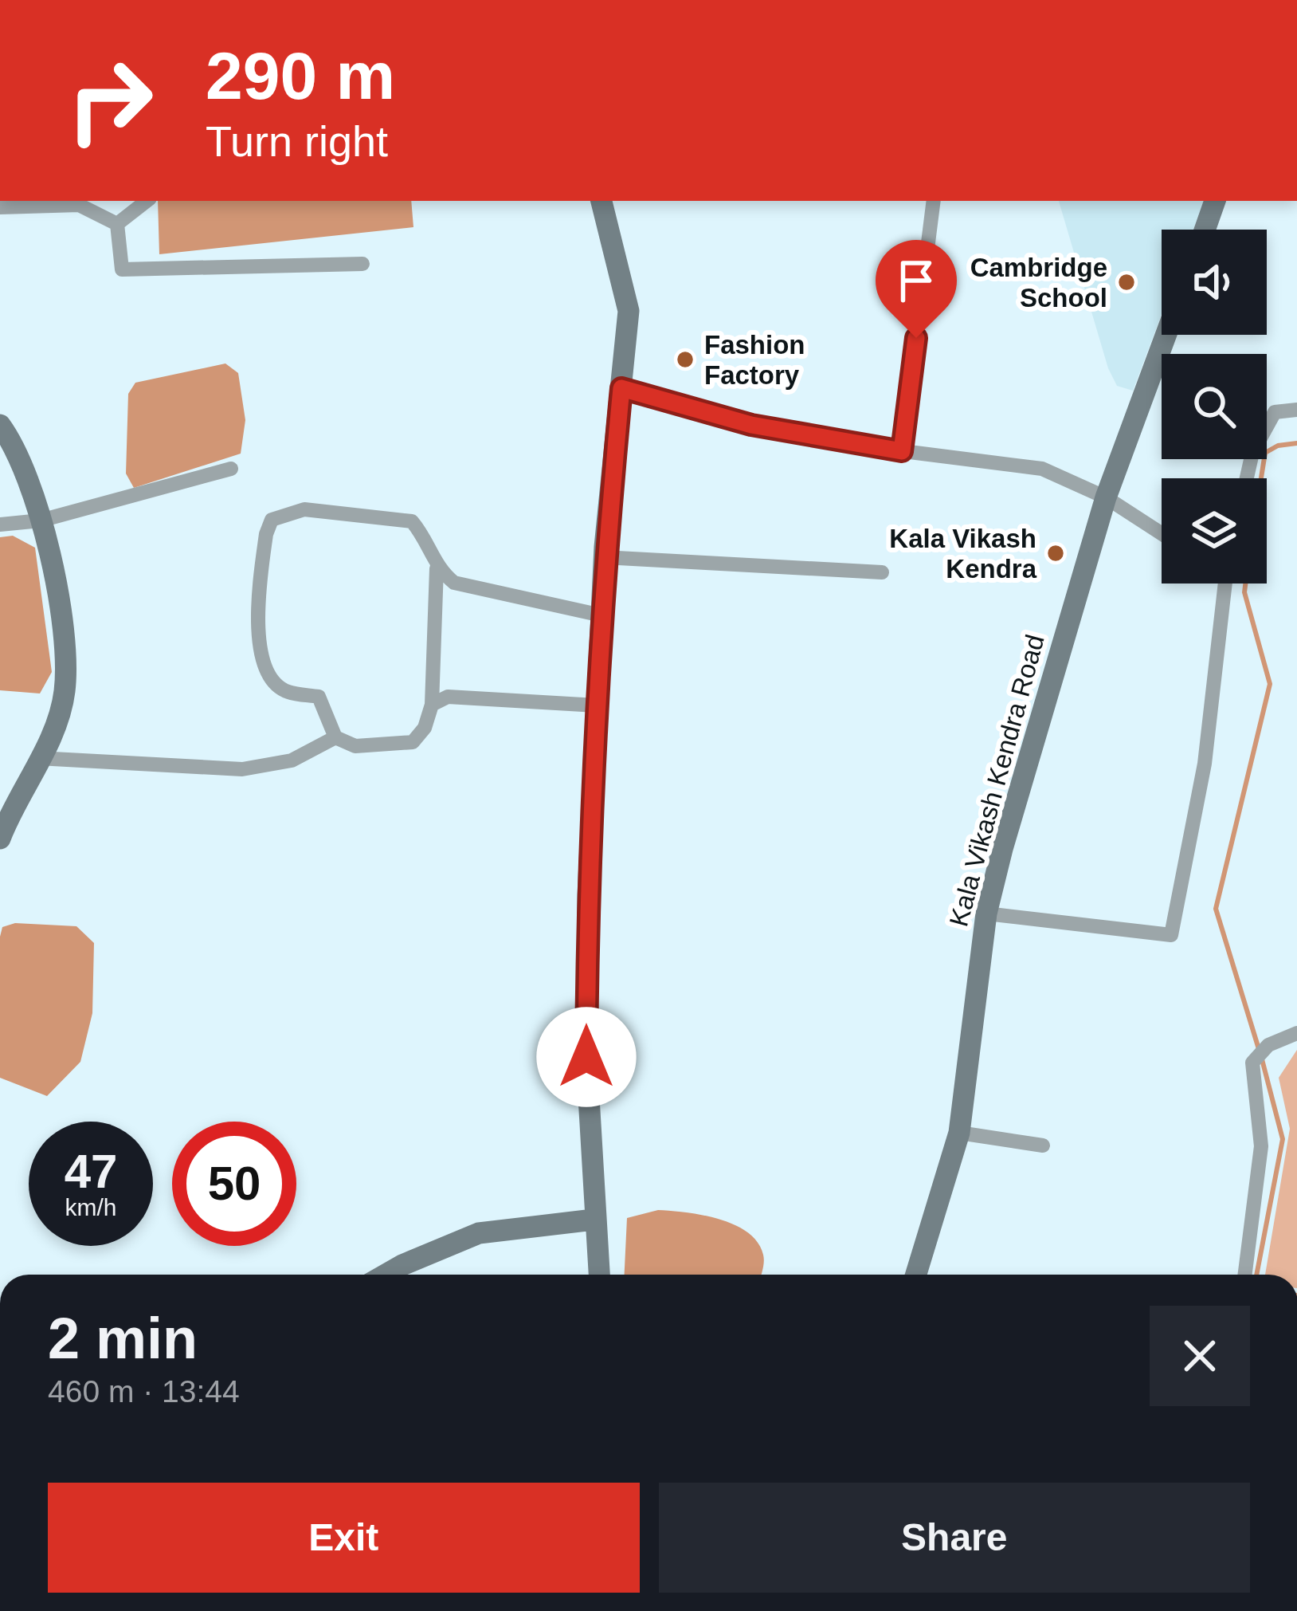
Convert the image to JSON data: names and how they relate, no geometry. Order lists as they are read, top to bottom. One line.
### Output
{"streets":{"street":["Kala Vikash Kendra Road"]},"places":["Cambridge School","Fashion Factory","Kala Vikash Kendra"],"page":{"turn":["290 m","Turn right"],"speed":"47 km/h","limit":"50","heading":["2 min","460 m · 13:44"],"buttons":["Exit","Share"]}}
